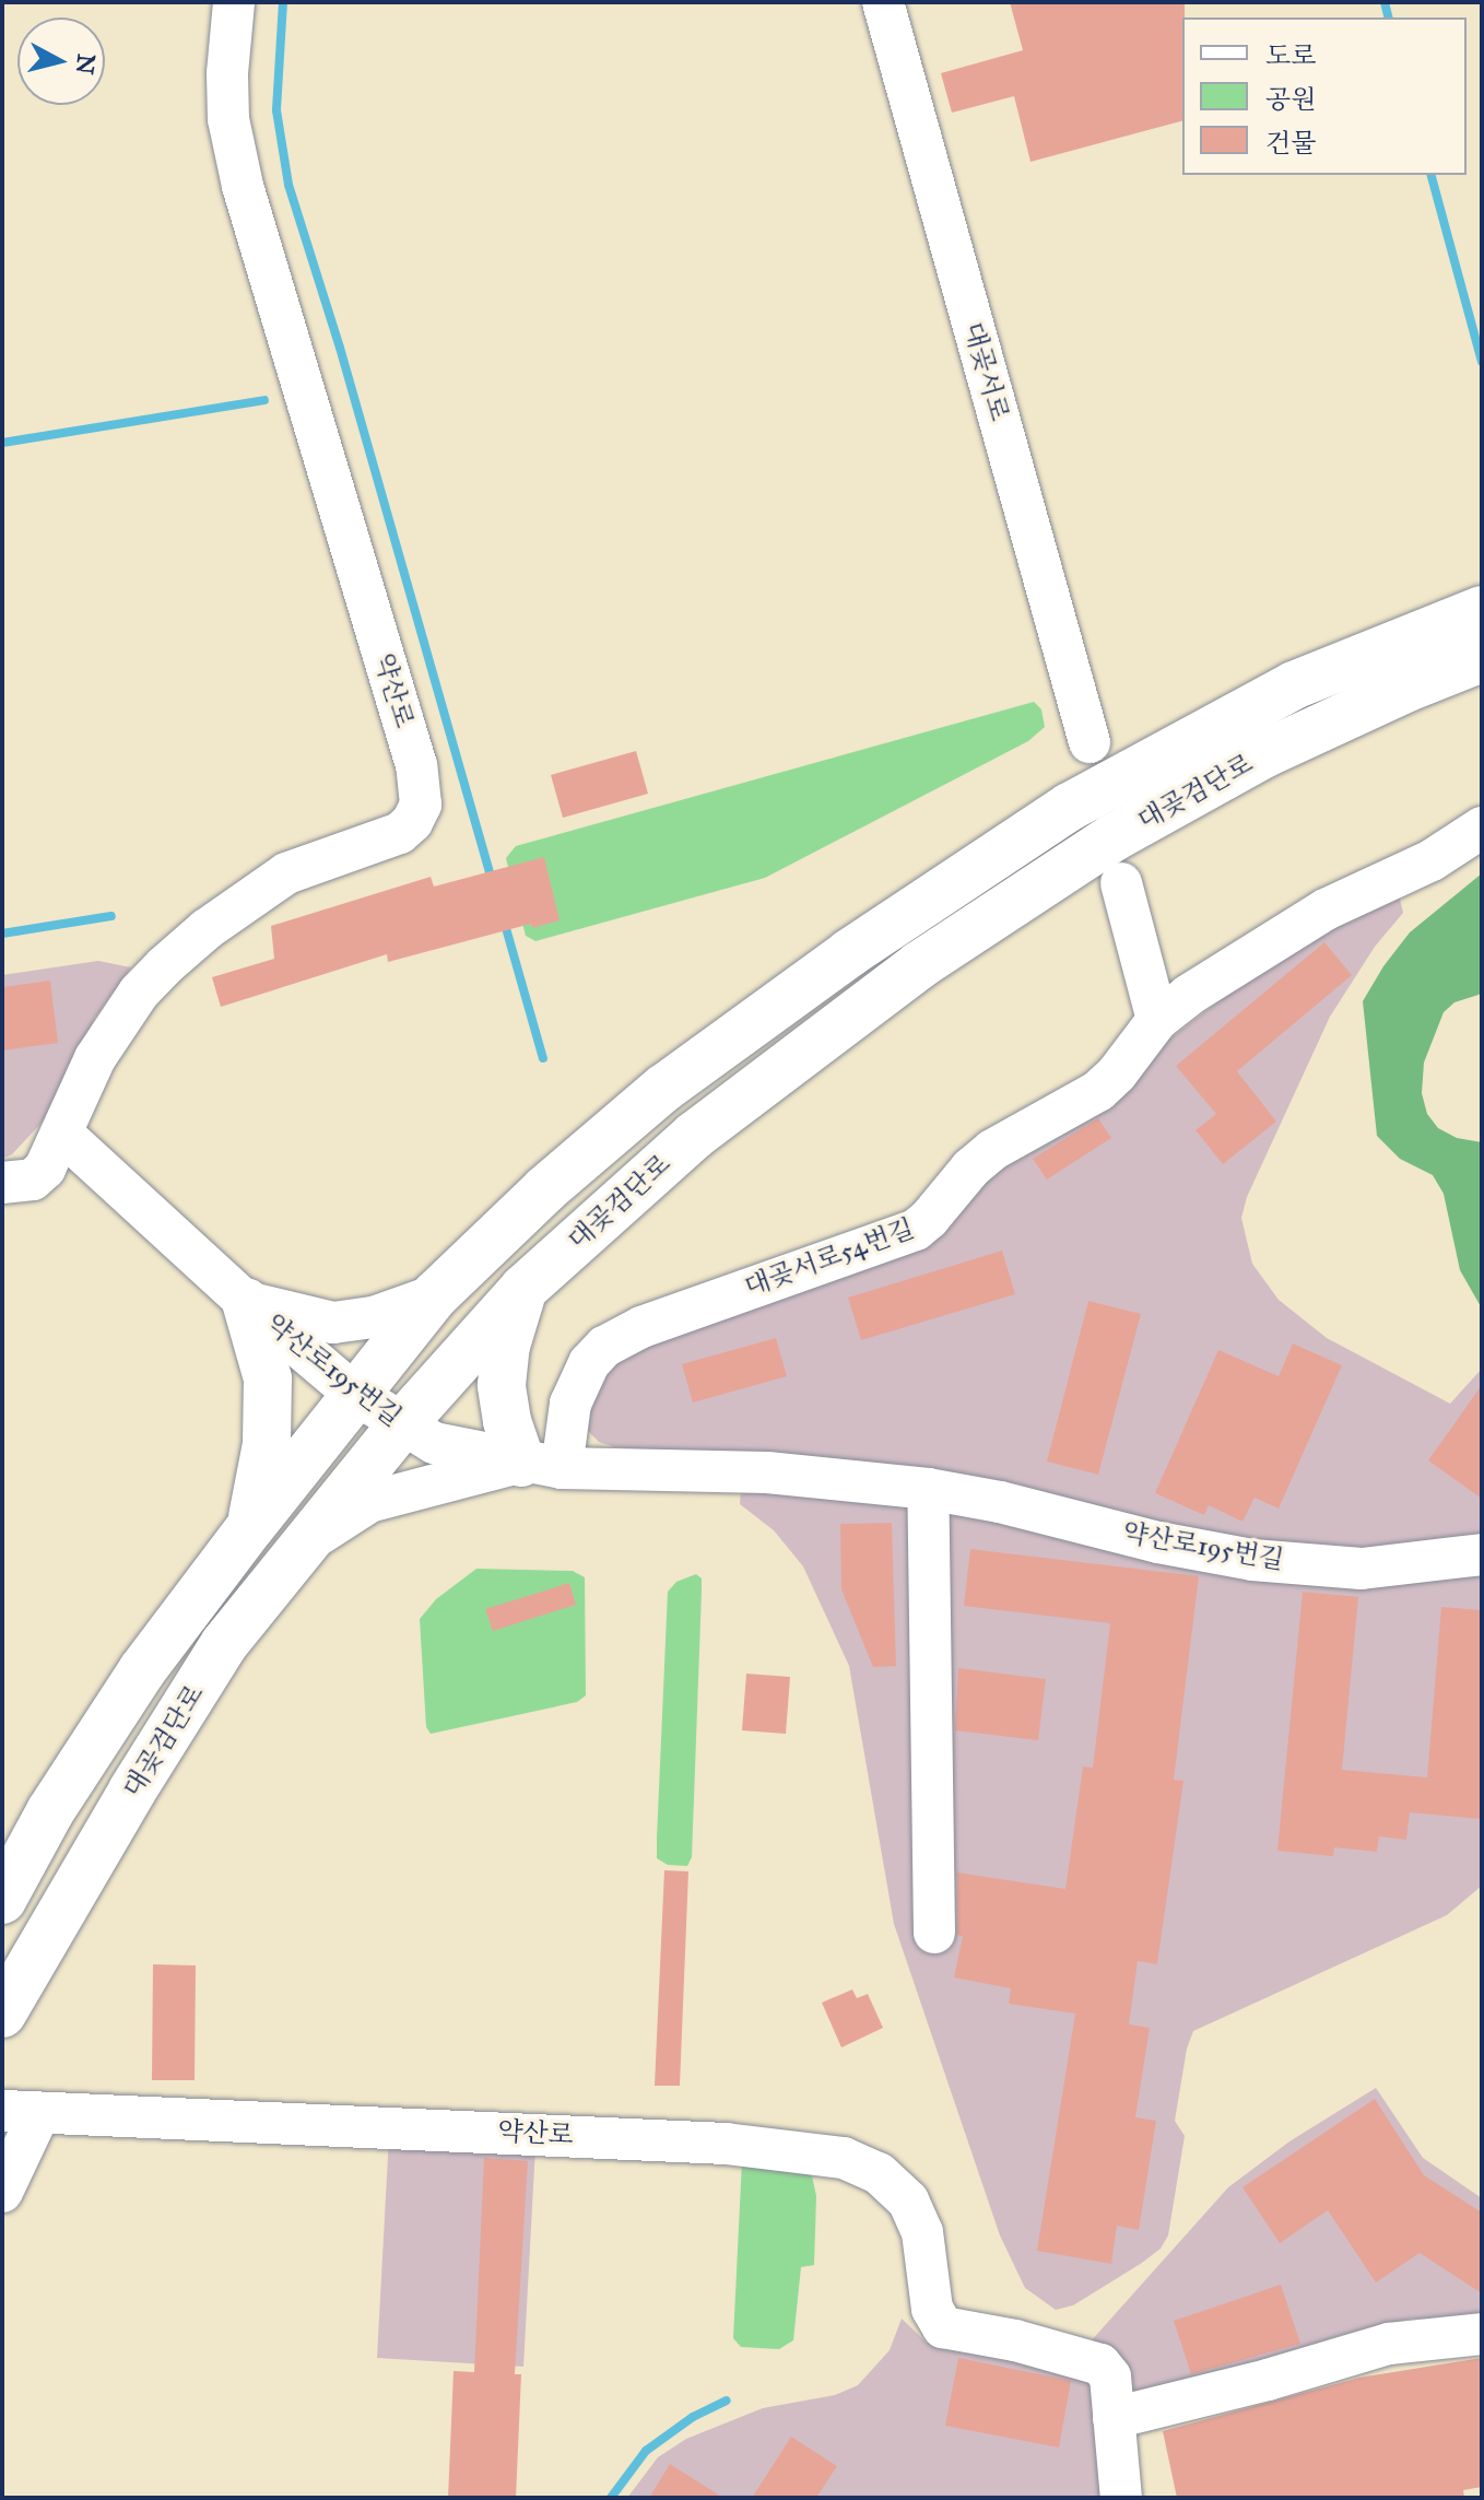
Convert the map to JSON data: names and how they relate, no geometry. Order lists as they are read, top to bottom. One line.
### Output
{"streets":{"main road":["대곶검단로"],"street":["대곶서로","약산로","대곶서로54번길","약산로195번길"]},"crossings":[["약산로","약산로195번길"],["대곶검단로","약산로195번길"],["대곶서로54번길","약산로195번길"]],"legend":["도로","공원","건물"],"north":"right"}
